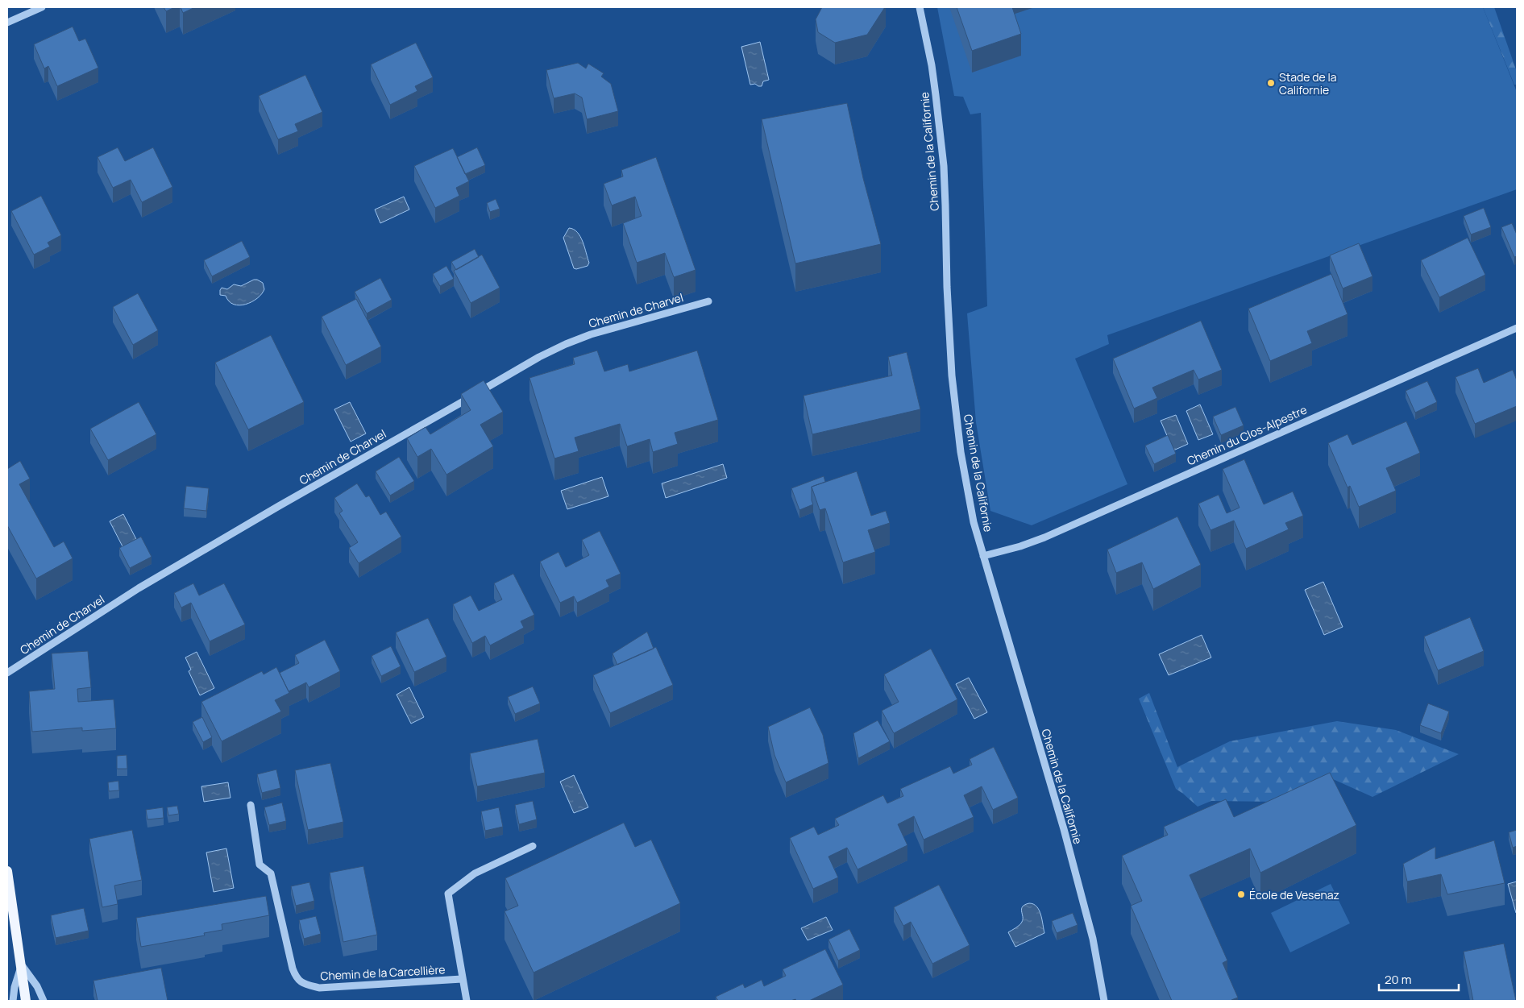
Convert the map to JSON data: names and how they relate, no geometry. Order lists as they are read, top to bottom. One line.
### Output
{"streets":{"street":["Chemin de la Californie","Chemin de Charvel","Chemin du Clos-Alpestre","Chemin de la Carcellière"]},"crossings":[["Chemin de la Californie","Chemin du Clos-Alpestre"]],"places":["Stade de la Californie","École de Vesenaz"],"scale_bar":"20 m"}
